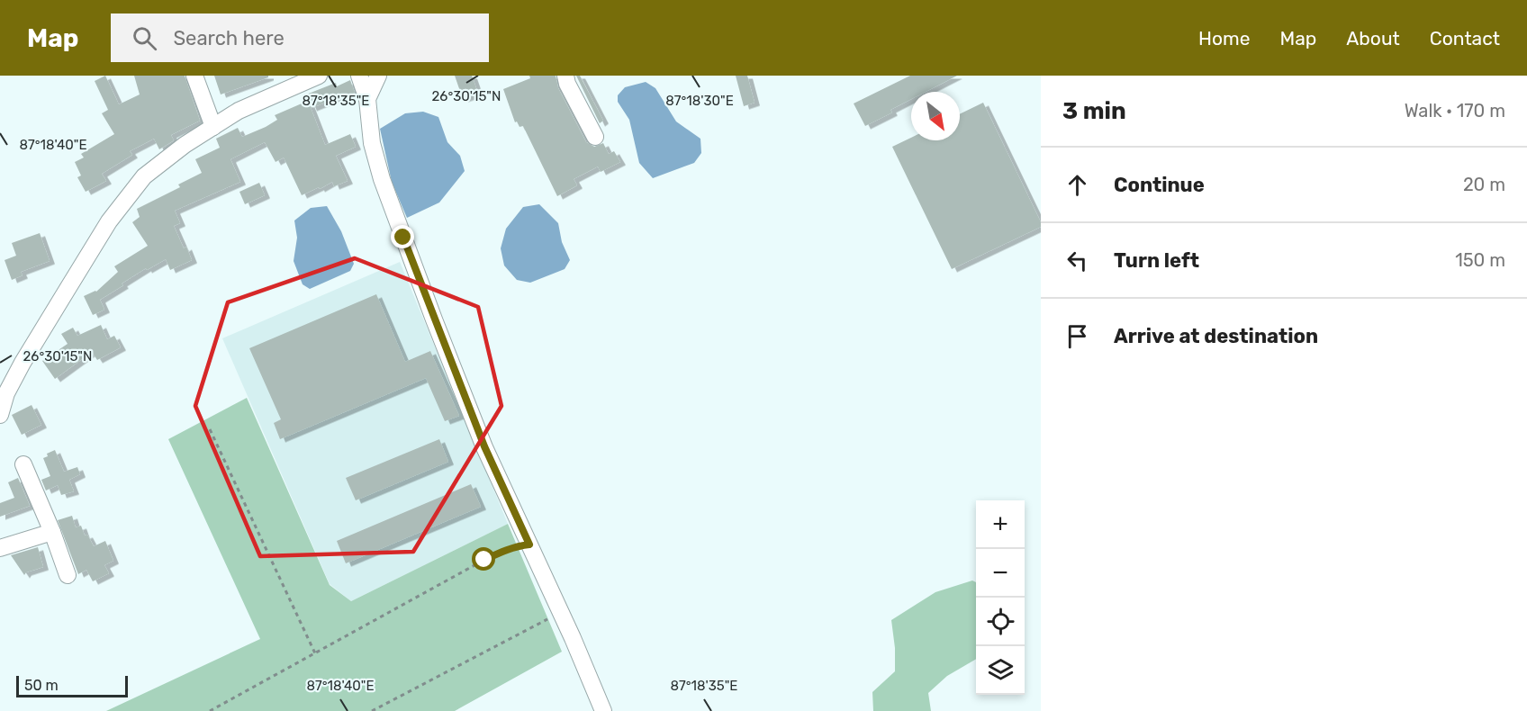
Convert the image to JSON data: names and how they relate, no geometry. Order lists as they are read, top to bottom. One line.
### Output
{"scale_bar":"50 m","north":"bottom right","page":{"header":"Map","search":"Search here","nav":["Home","Map","About","Contact"],"heading":["3 min","Walk · 170 m"],"list":[["Continue","20 m"],["Turn left","150 m"],"Arrive at destination"],"map_buttons":["+","−"],"scale":"50 m"},"coordinates":["26°30'15\"N","87°18'30\"E","87°18'35\"E","87°18'40\"E"]}
